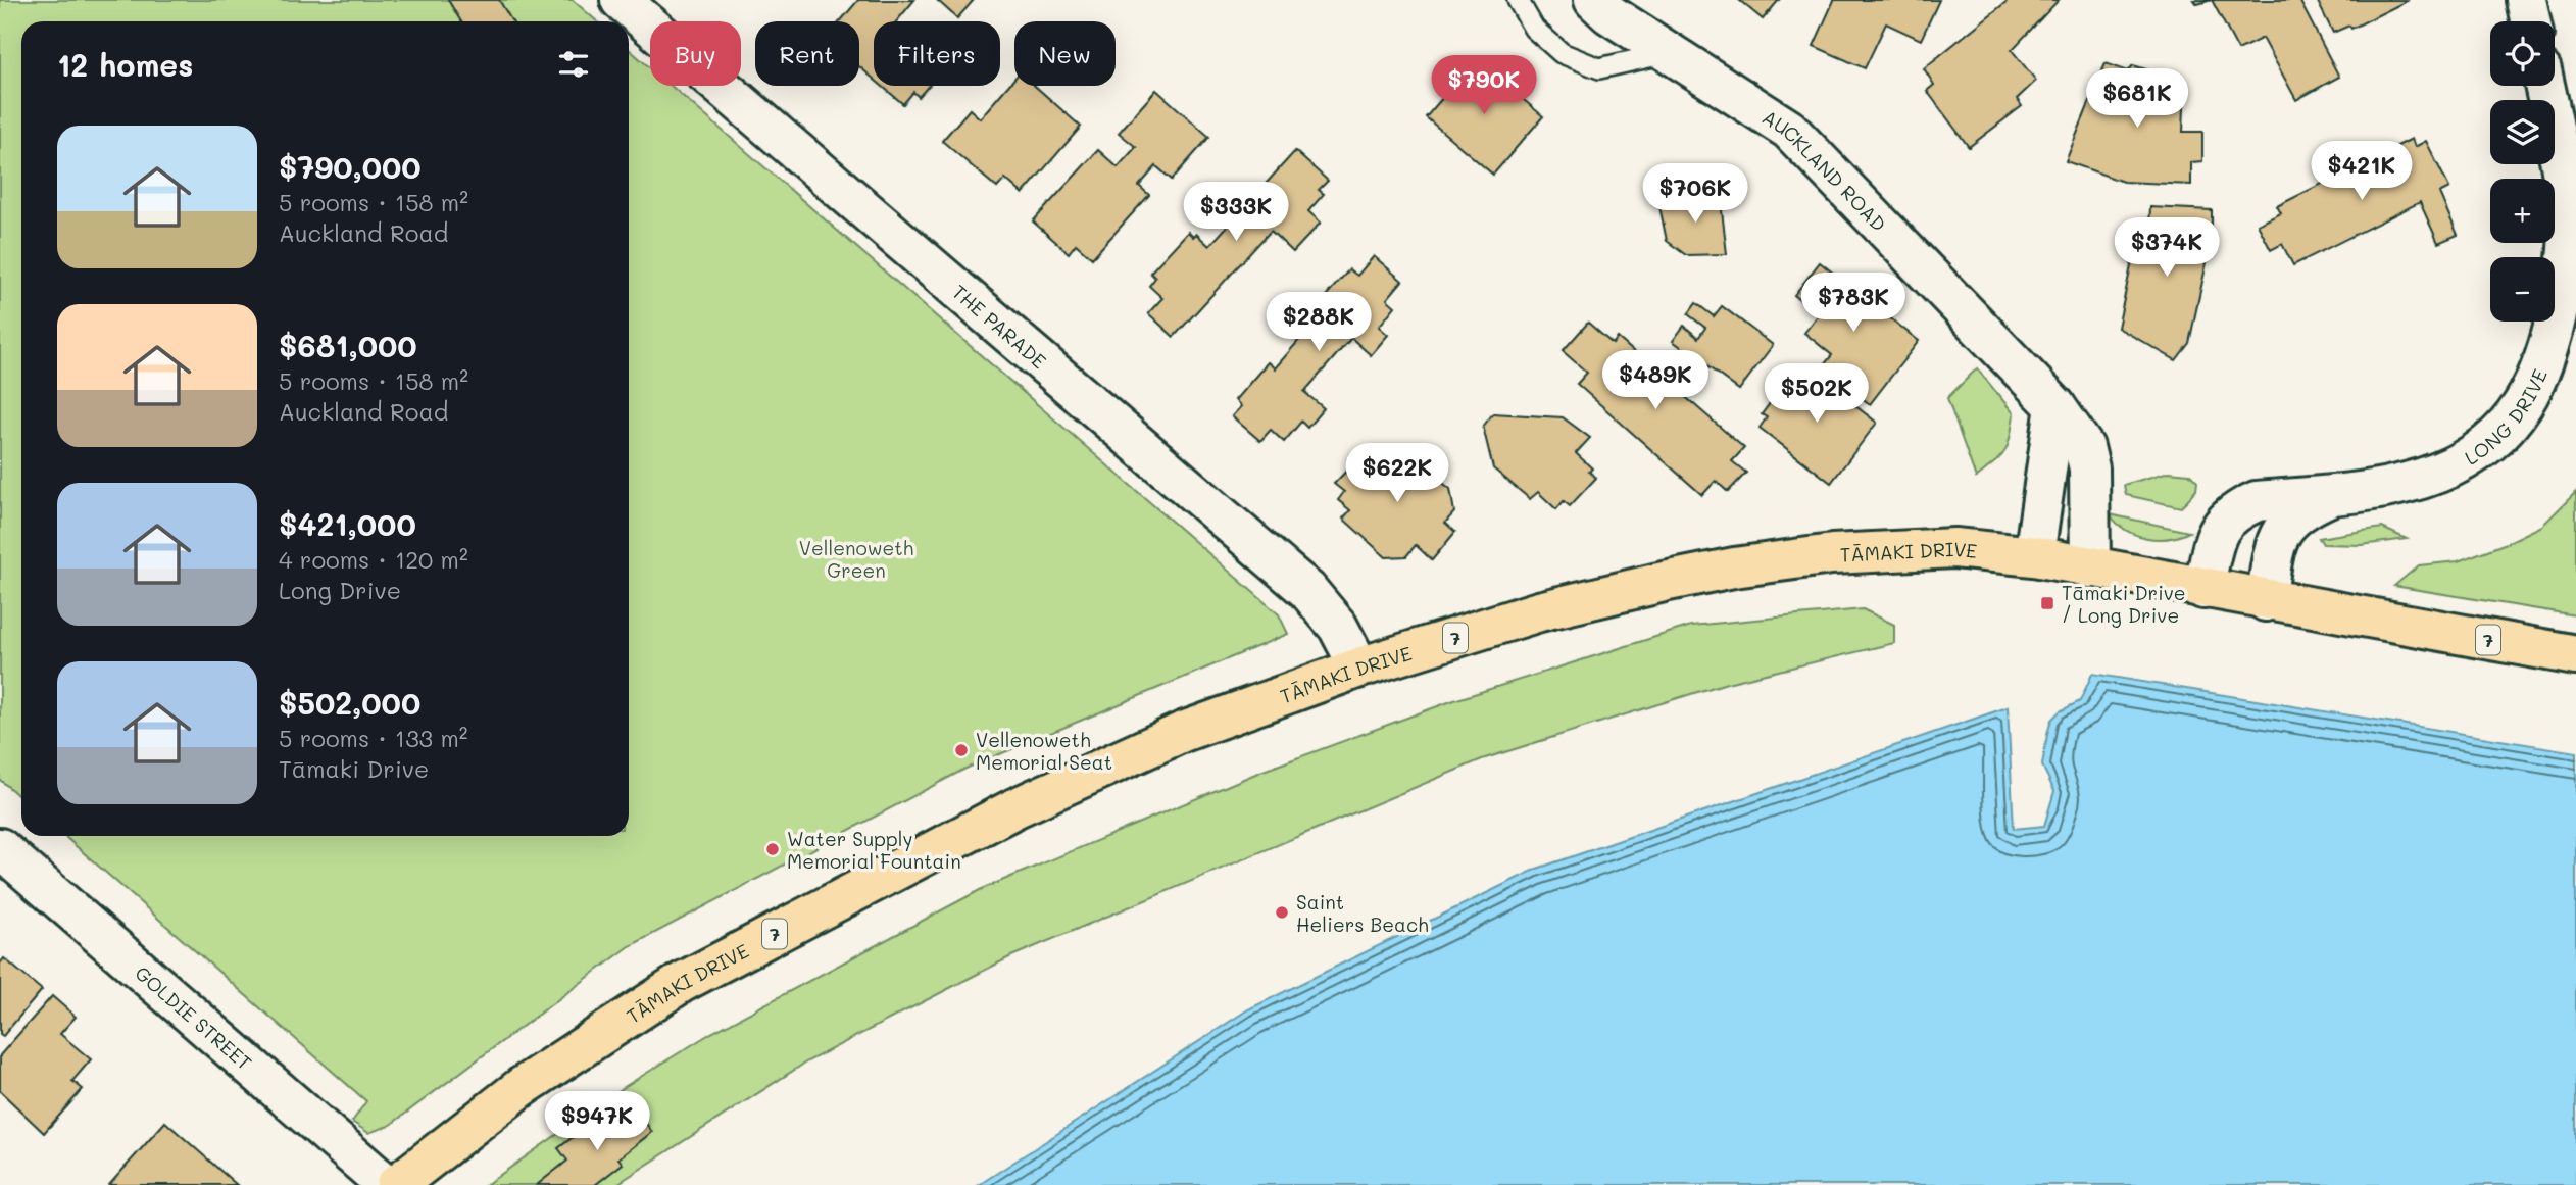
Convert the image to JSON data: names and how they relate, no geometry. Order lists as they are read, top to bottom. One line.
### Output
{"streets":{"main road":["TĀMAKI DRIVE","7"],"street":["AUCKLAND ROAD","THE PARADE","LONG DRIVE","GOLDIE STREET"]},"crossings":[["AUCKLAND ROAD","TĀMAKI DRIVE"],["THE PARADE","TĀMAKI DRIVE"],["LONG DRIVE","TĀMAKI DRIVE"]],"parks":["Vellenoweth Green"],"places":{"transit":["Tāmaki Drive / Long Drive"],"other":["Vellenoweth Memorial Seat","Water Supply Memorial Fountain","Saint Heliers Beach"]},"page":{"map_buttons":["+","−"],"chip":["Buy","Rent","Filters","New"],"heading":"12 homes","price":["$790K","$681K","$421K","$706K","$333K","$374K","$783K","$288K","$489K","$502K","$622K","$947K"],"list":[{"name":"$790,000","note":"5 rooms · 158 m² · Auckland Road"},{"name":"$681,000","note":"5 rooms · 158 m² · Auckland Road"},{"name":"$421,000","note":"4 rooms · 120 m² · Long Drive"},{"name":"$502,000","note":"5 rooms · 133 m² · Tāmaki Drive"}]}}
